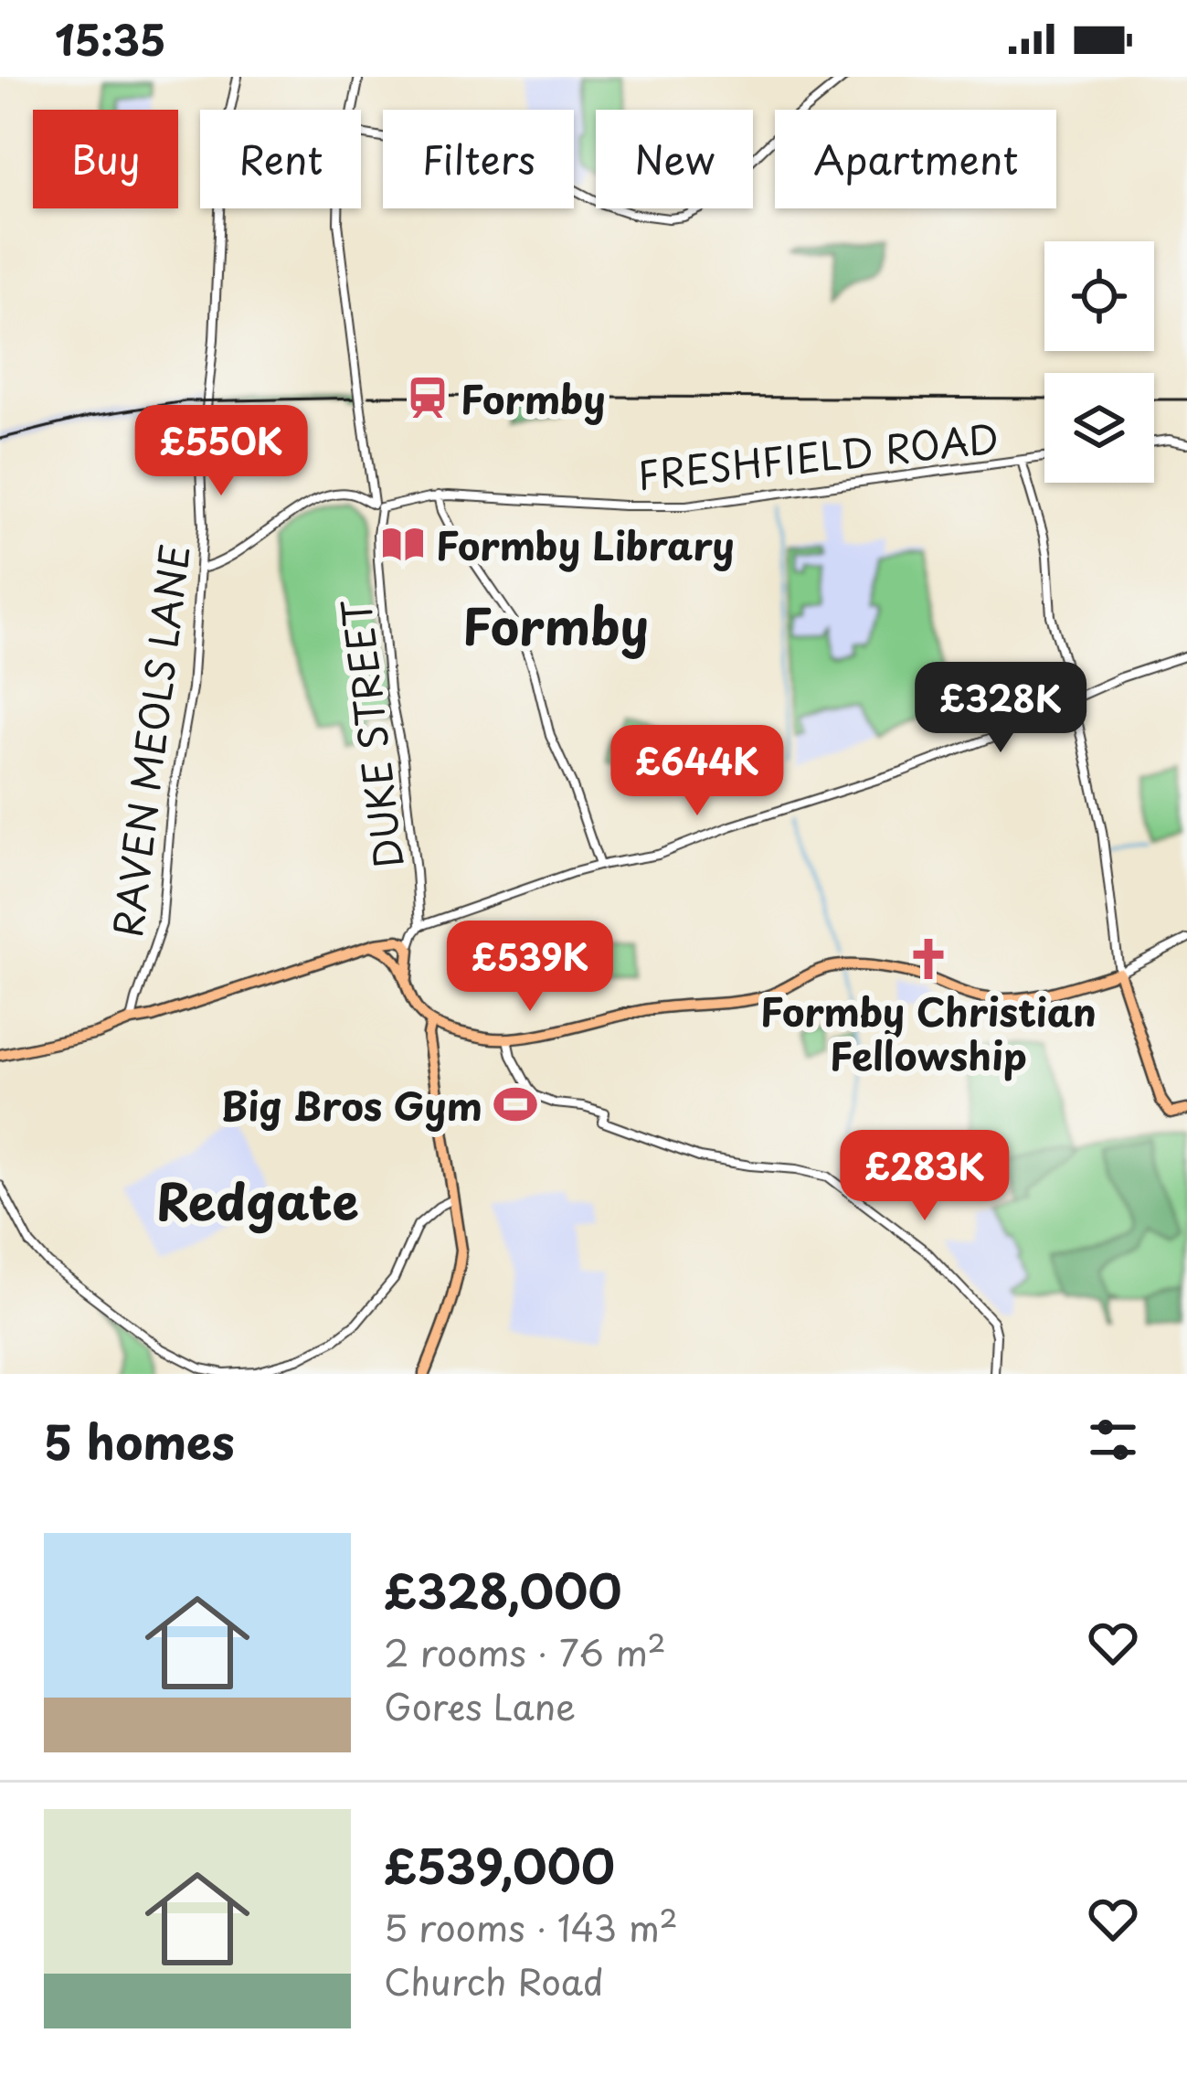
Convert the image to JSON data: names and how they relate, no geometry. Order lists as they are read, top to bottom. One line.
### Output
{"streets":{"street":["FRESHFIELD ROAD","DUKE STREET","RAVEN MEOLS LANE"]},"crossings":[["FRESHFIELD ROAD","DUKE STREET"]],"districts":["Formby","Redgate"],"places":{"station":["Formby"],"library":["Formby Library"],"church":["Formby Christian Fellowship"],"sports":["Big Bros Gym"]},"page":{"status":"15:35","chip":["Buy","Rent","Filters","New","Apartment"],"price":["£550K","£328K","£644K","£539K","£283K"],"heading":"5 homes","list":[{"name":"£328,000","note":"2 rooms · 76 m² · Gores Lane"},{"name":"£539,000","note":"5 rooms · 143 m² · Church Road"}]}}
